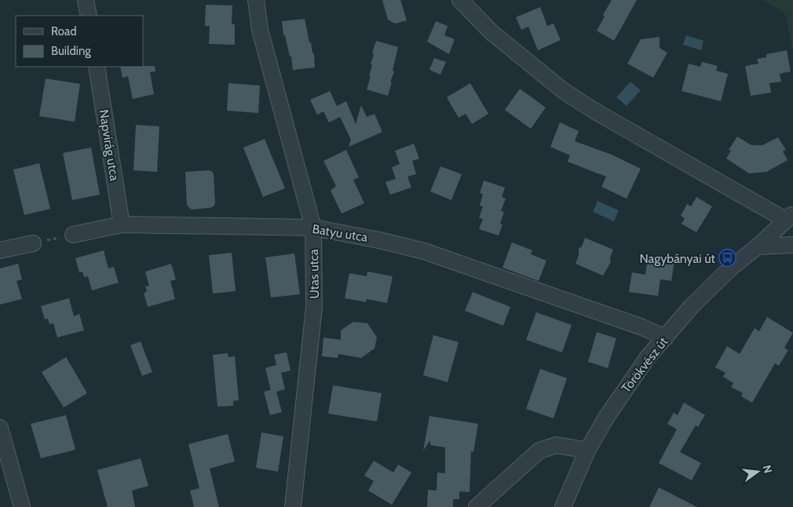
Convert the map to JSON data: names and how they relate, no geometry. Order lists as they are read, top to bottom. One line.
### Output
{"streets":{"street":["Napvirág utca","Batyu utca","Utas utca","Törökvész út"]},"crossings":[["Napvirág utca","Batyu utca"],["Batyu utca","Utas utca"],["Batyu utca","Törökvész út"]],"places":{"bus stop":["Nagybányai út"]},"legend":["Road","Building"],"north":"right"}
